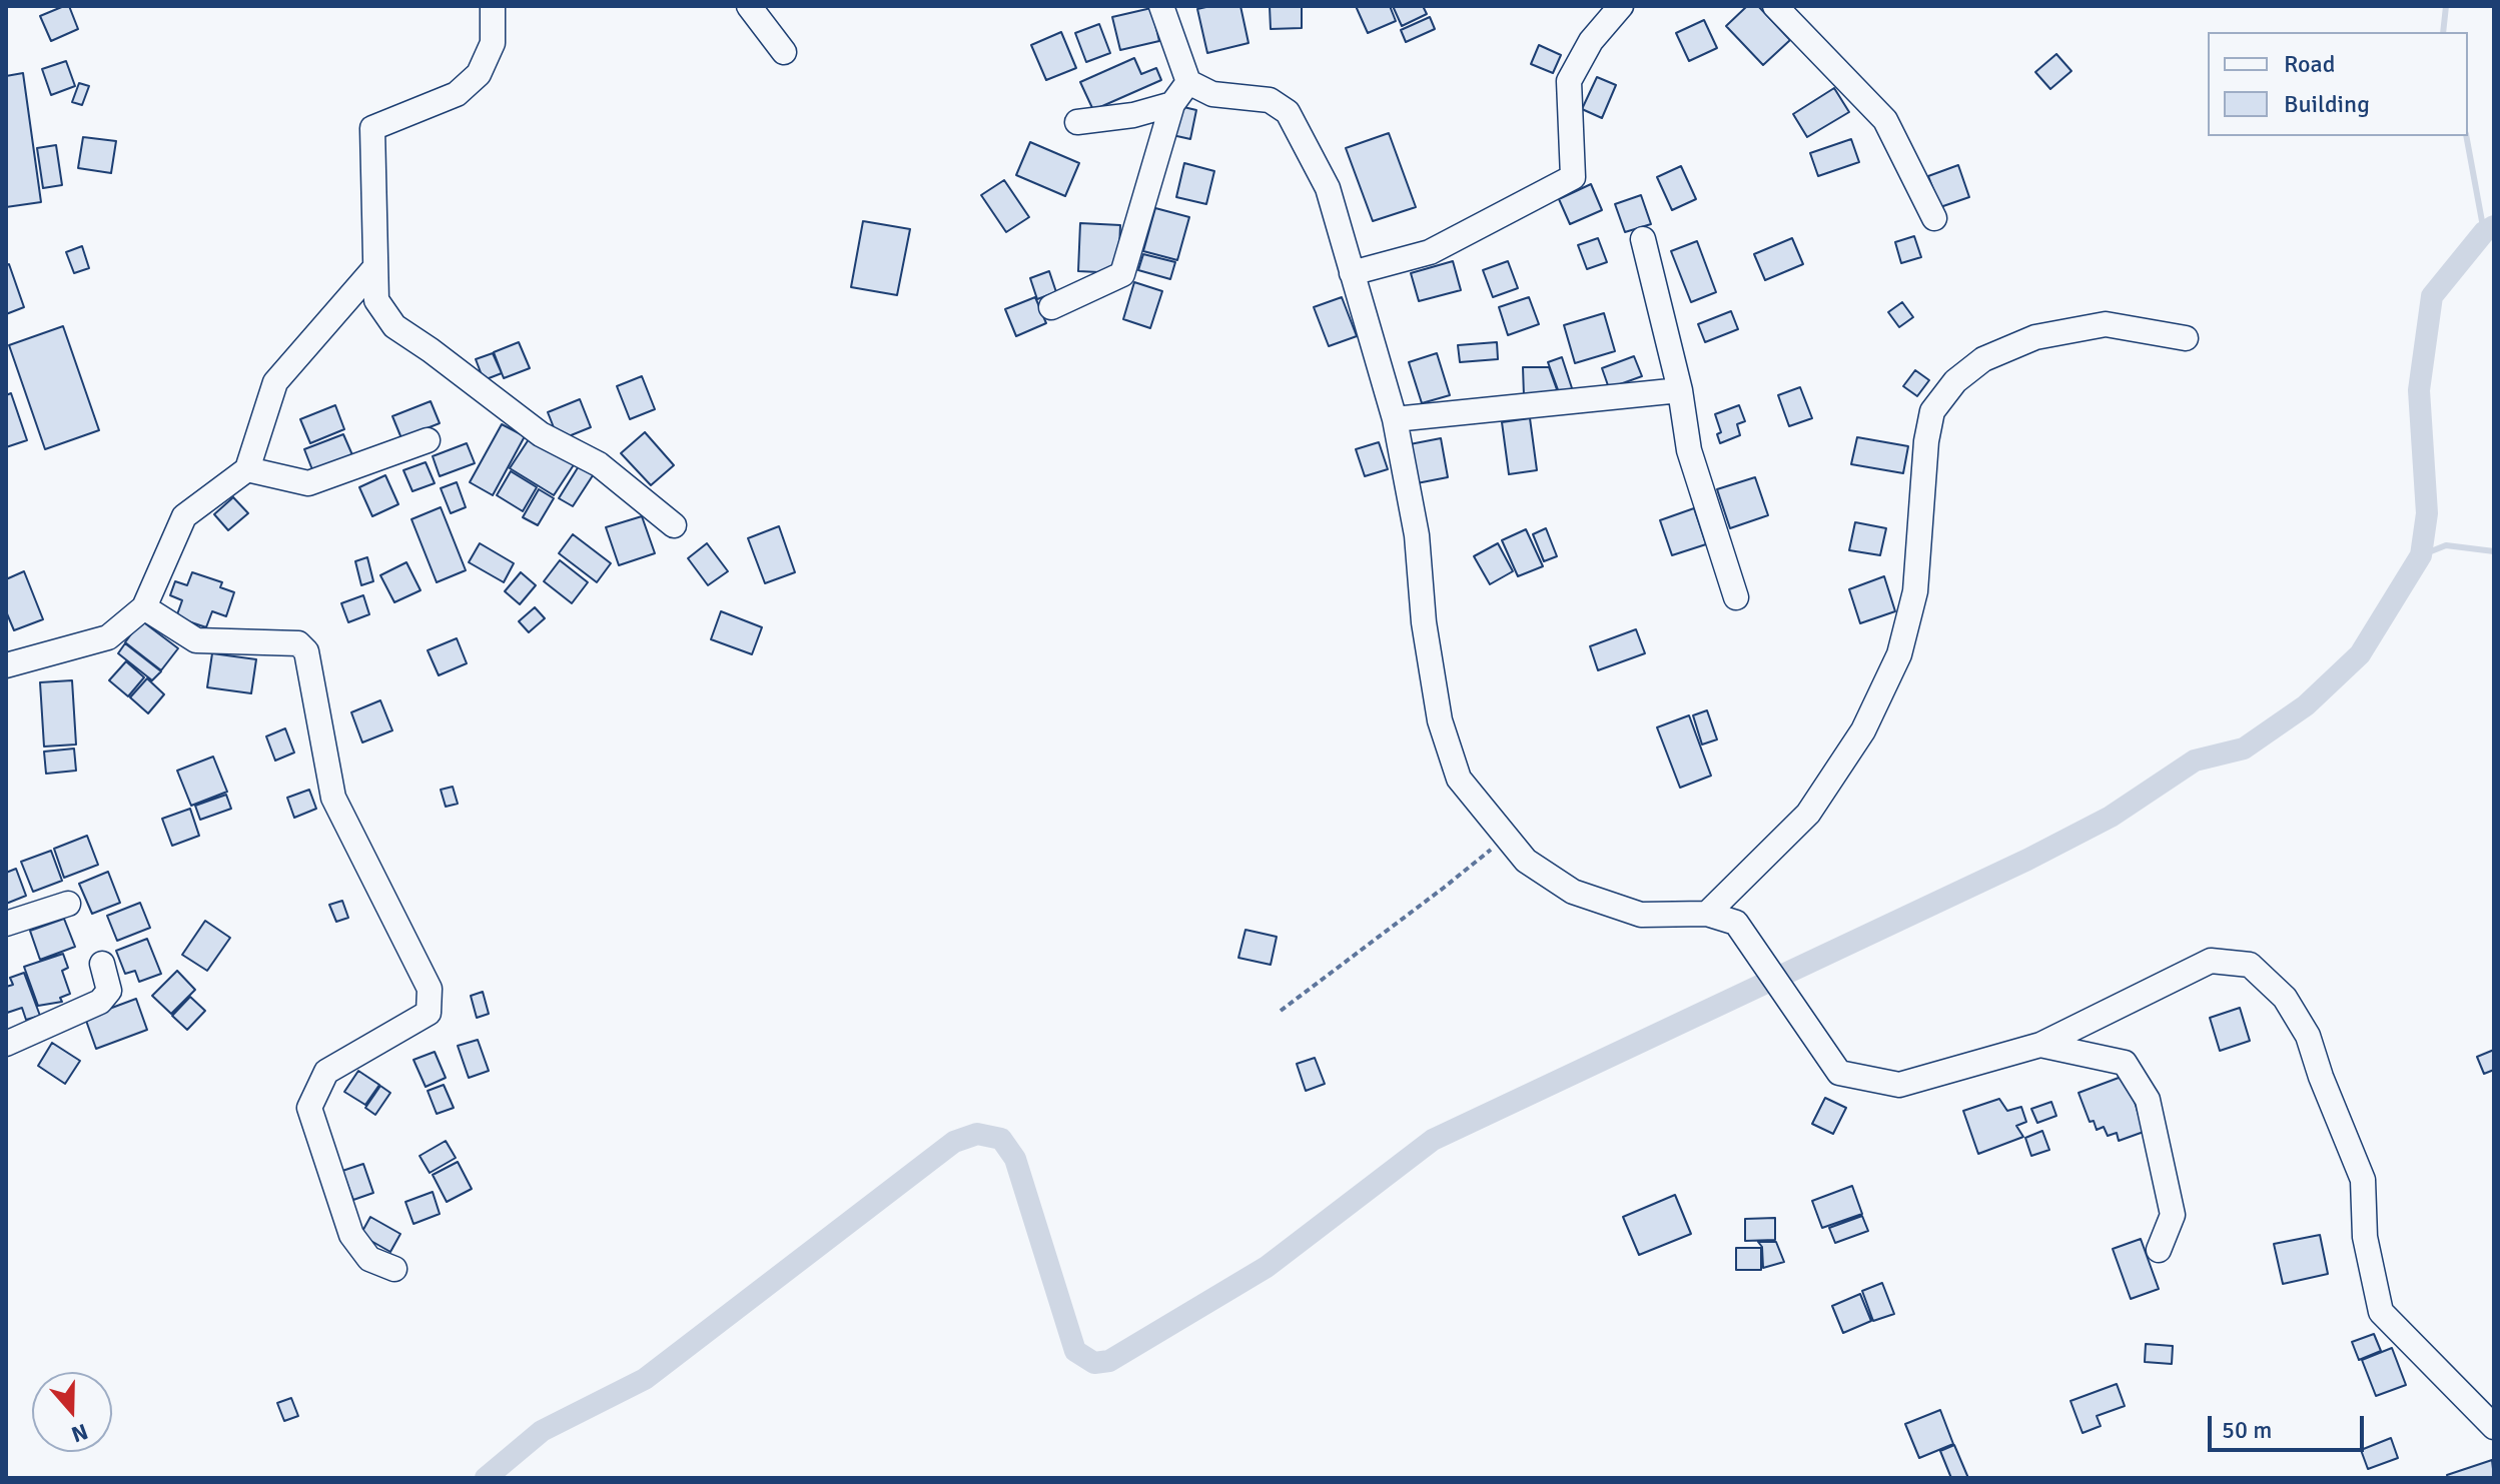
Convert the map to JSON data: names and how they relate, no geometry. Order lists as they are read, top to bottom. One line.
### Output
{"legend":["Road","Building"],"scale_bar":"50 m","north":"bottom"}
